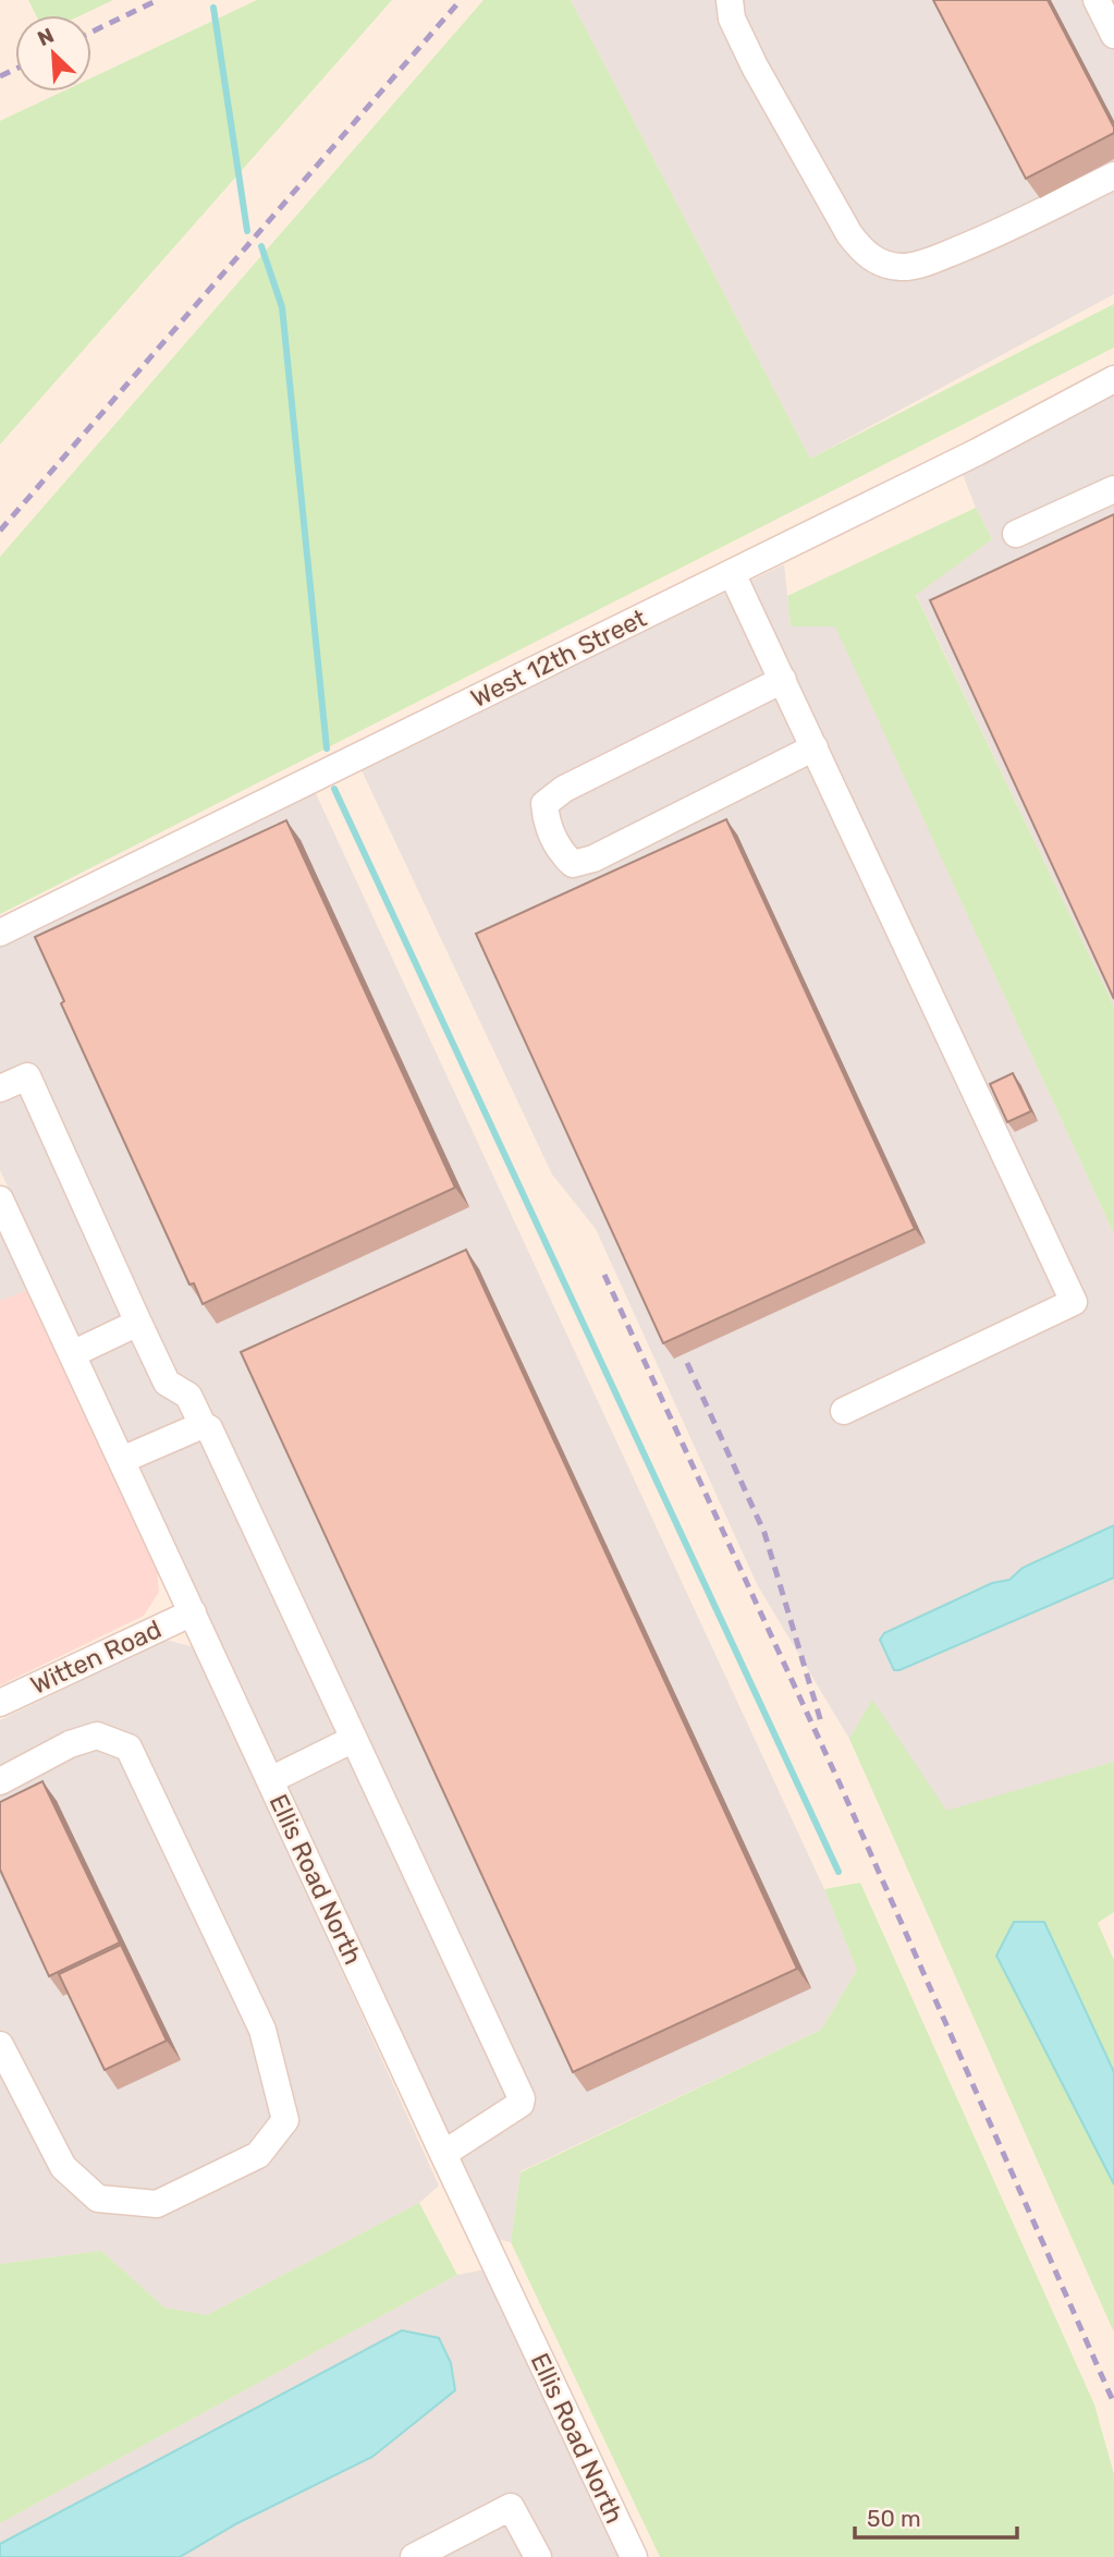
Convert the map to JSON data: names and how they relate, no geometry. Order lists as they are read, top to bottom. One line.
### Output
{"streets":{"street":["West 12th Street","Witten Road","Ellis Road North"]},"crossings":[["Witten Road","Ellis Road North"]],"scale_bar":"50 m","north":"top left"}
